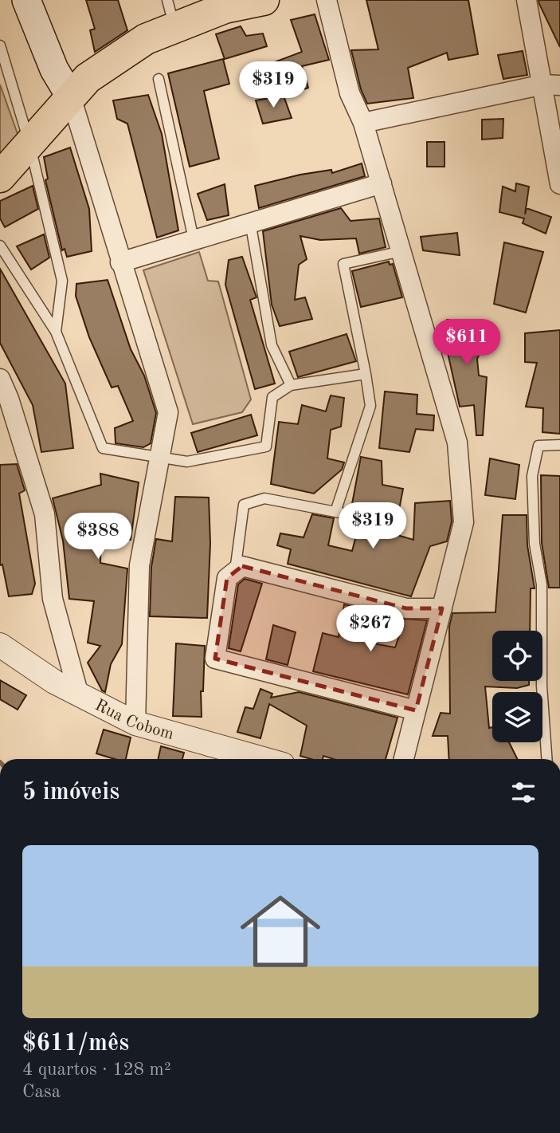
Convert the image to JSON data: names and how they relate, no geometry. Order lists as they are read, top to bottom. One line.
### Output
{"streets":{"street":["Rua Cobom"]},"page":{"price":["$319","$611","$319","$388","$267"],"heading":"5 imóveis","list":[{"name":"$611/mês","note":"4 quartos · 128 m² · Casa"}]}}
